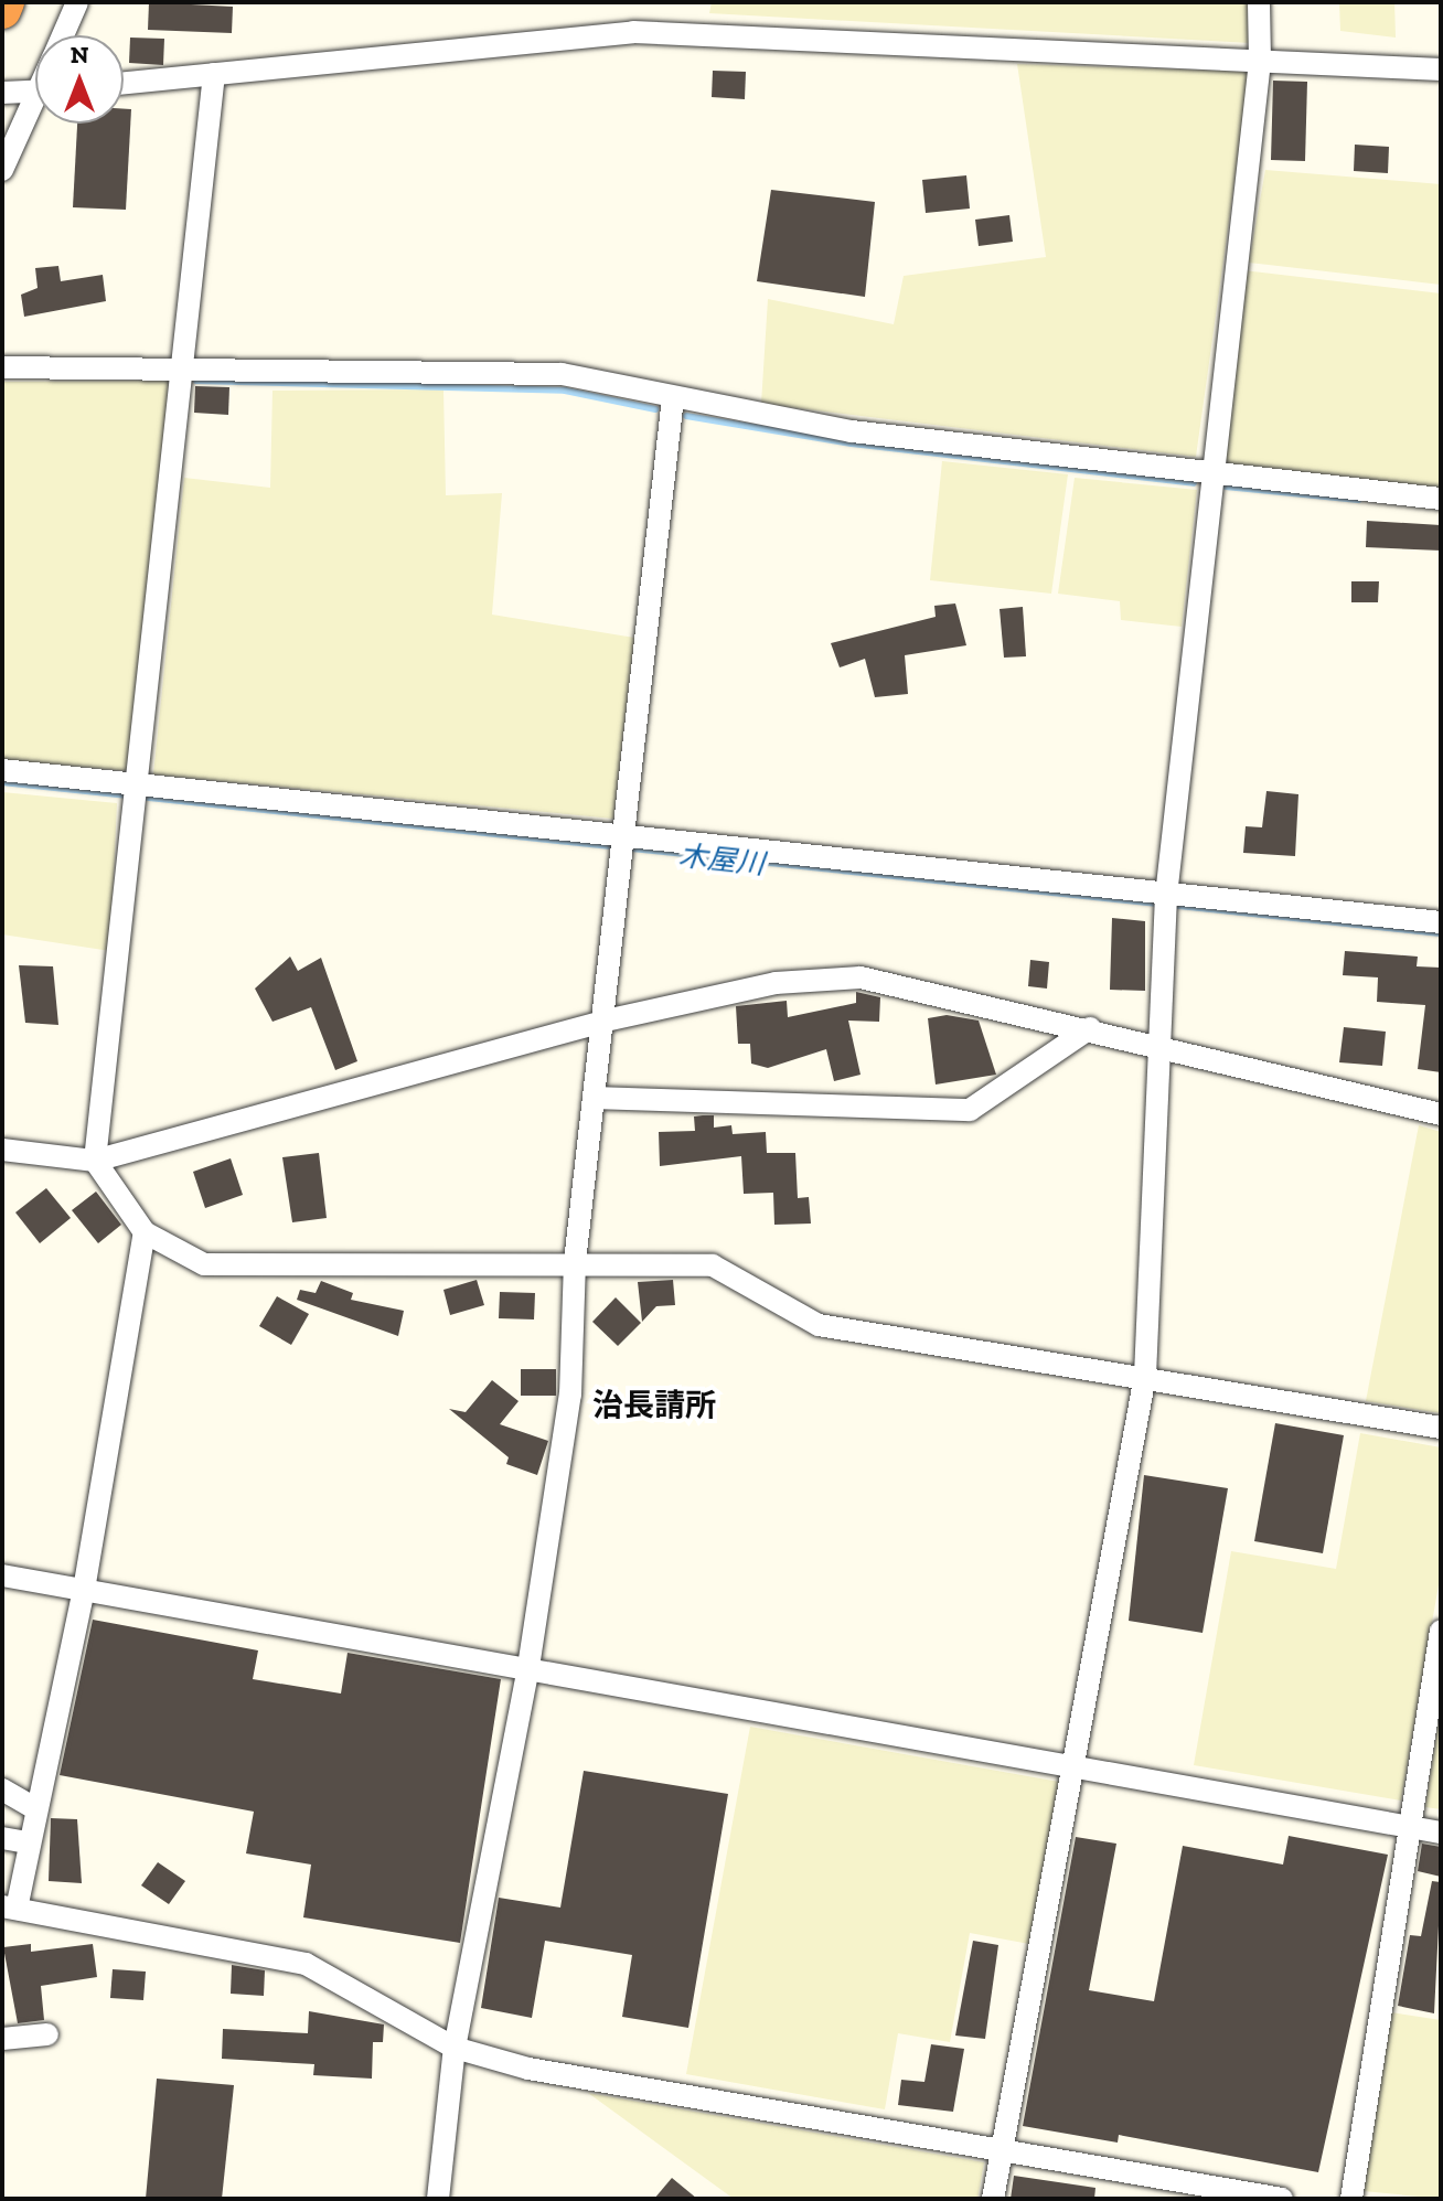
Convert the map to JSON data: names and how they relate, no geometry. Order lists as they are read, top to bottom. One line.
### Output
{"districts":["治長請所"],"water":["木屋川"],"north":"top"}
